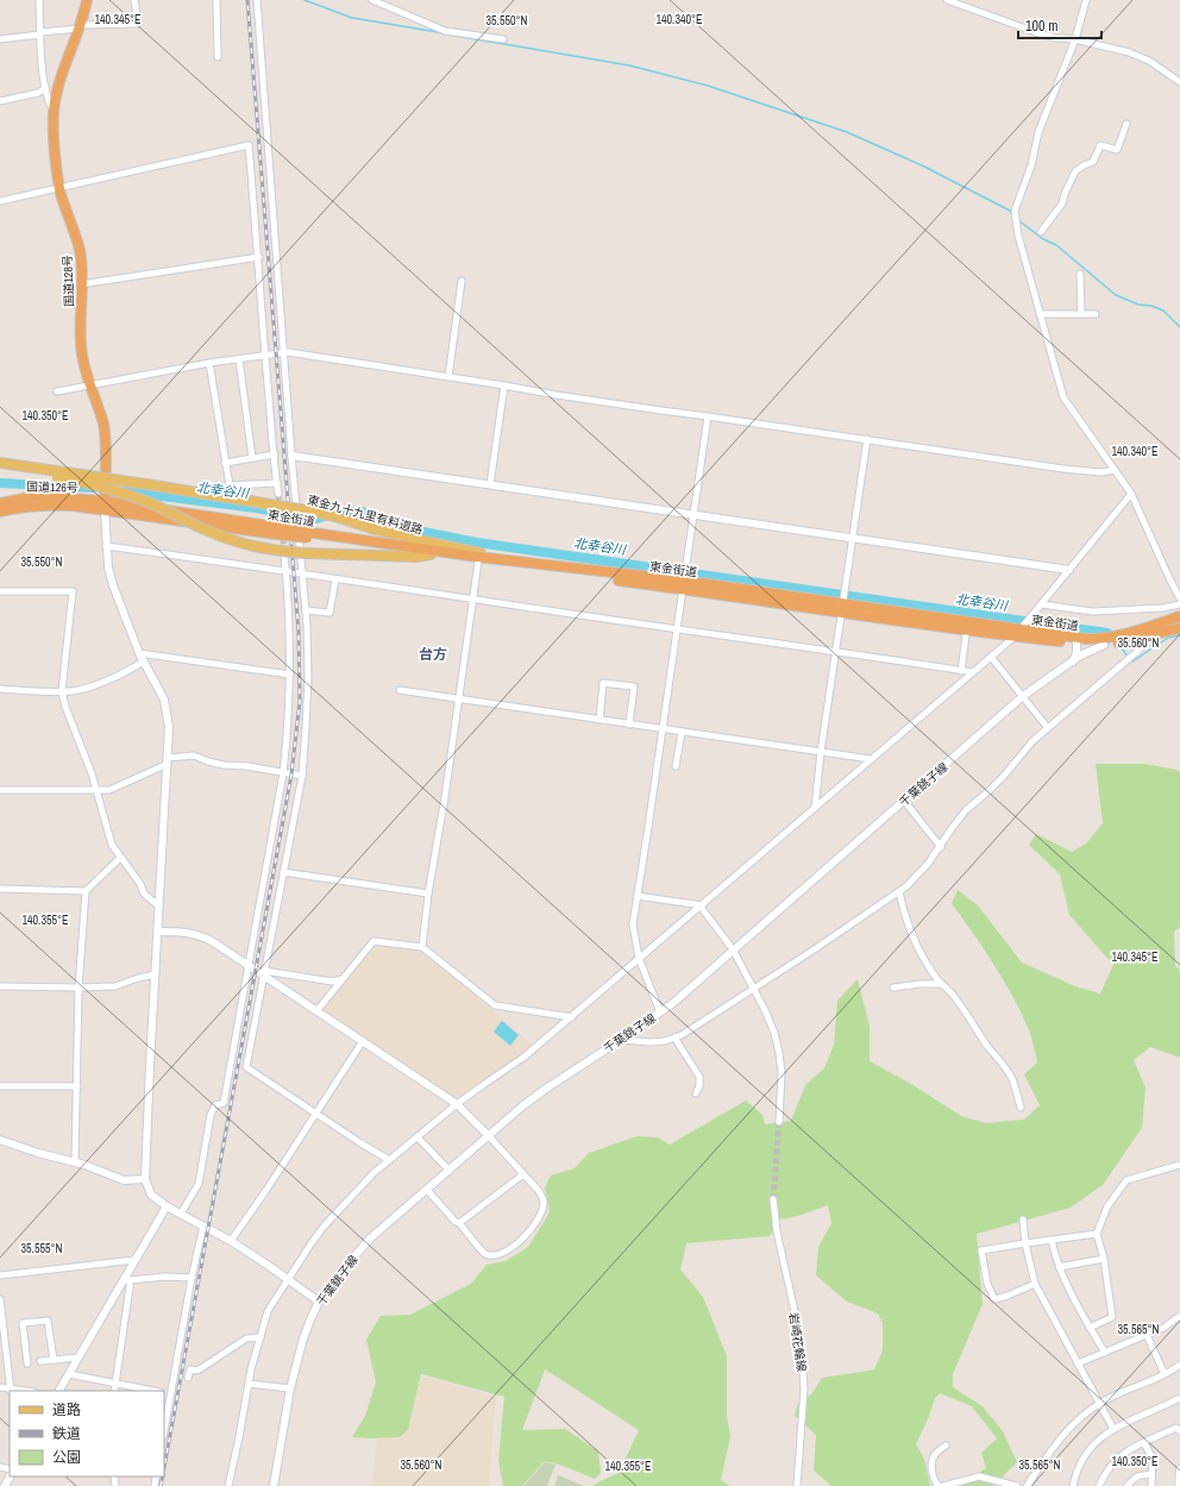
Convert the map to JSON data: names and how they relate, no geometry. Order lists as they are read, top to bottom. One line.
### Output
{"streets":{"highway":["国道128号","国道126号","東金街道"],"main road":["東金九十九里有料道路"],"street":["千葉銚子線","岩崎花輪線"]},"crossings":[["国道128号","国道126号"],["国道128号","東金街道"],["国道126号","東金街道"],["東金九十九里有料道路","東金街道"],["東金街道","千葉銚子線"]],"districts":["台方"],"water":["北幸谷川"],"legend":["道路","鉄道","公園"],"scale_bar":"100 m","coordinates":["140.345°E","140.340°E","35.550°N","140.350°E","35.560°N","140.355°E","35.555°N","35.565°N"]}
